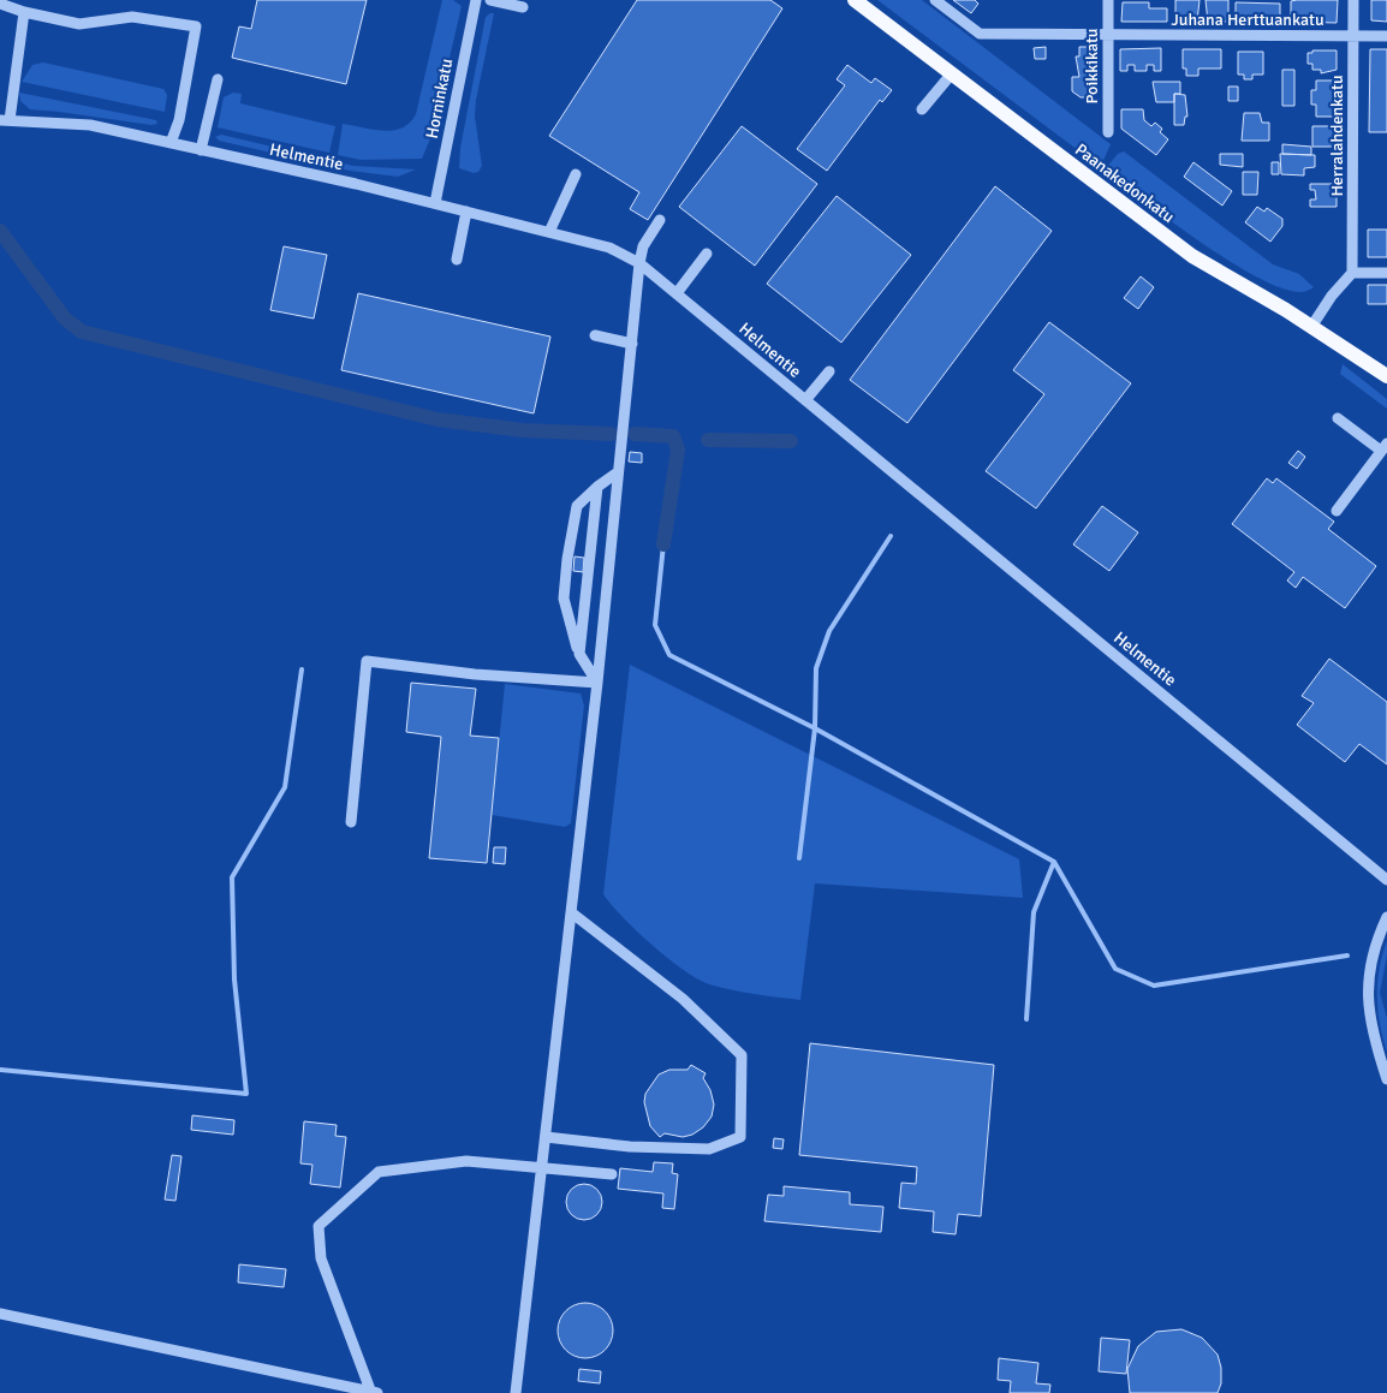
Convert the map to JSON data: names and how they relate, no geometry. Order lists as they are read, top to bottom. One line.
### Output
{"streets":{"main road":["Paanakedonkatu"],"street":["Juhana Herttuankatu","Poikkikatu","Horninkatu","Herralahdenkatu","Helmentie"]},"crossings":[["Juhana Herttuankatu","Poikkikatu"],["Juhana Herttuankatu","Herralahdenkatu"],["Horninkatu","Helmentie"]]}
